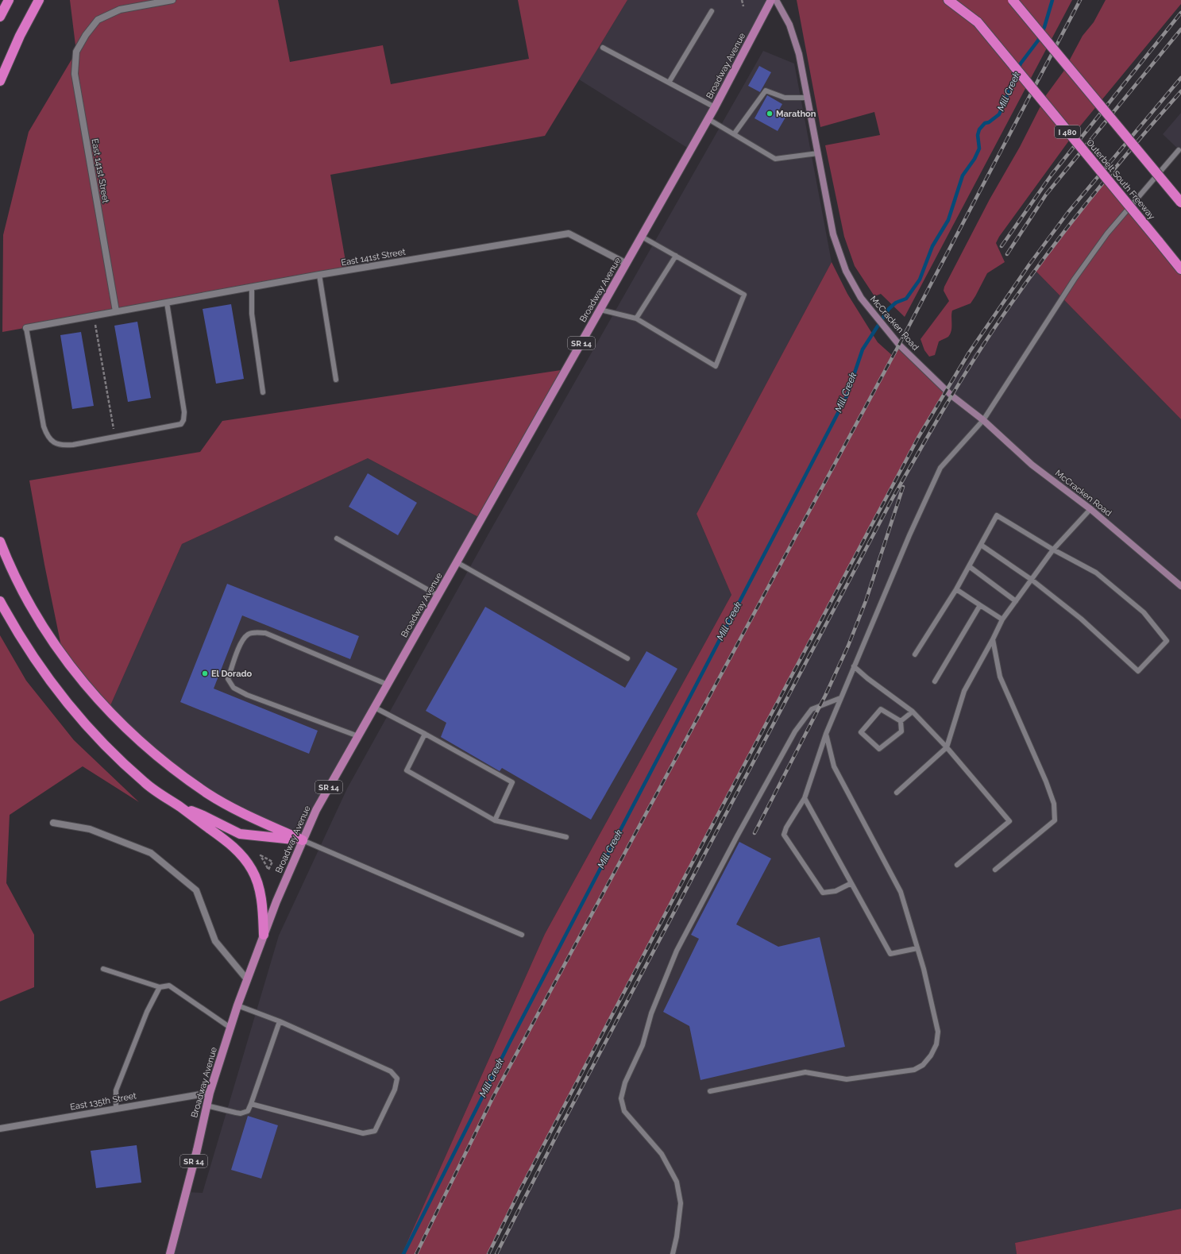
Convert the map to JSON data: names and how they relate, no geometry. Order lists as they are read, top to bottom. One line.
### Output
{"streets":{"highway":["I 480","Outerbelt South Freeway"],"main road":["Broadway Avenue","SR 14"],"street":["East 141st Street","McCracken Road","East 135th Street"]},"crossings":[["Broadway Avenue","East 141st Street"],["Broadway Avenue","East 135th Street"]],"water":["Mill Creek"],"places":["Marathon","El Dorado"]}
